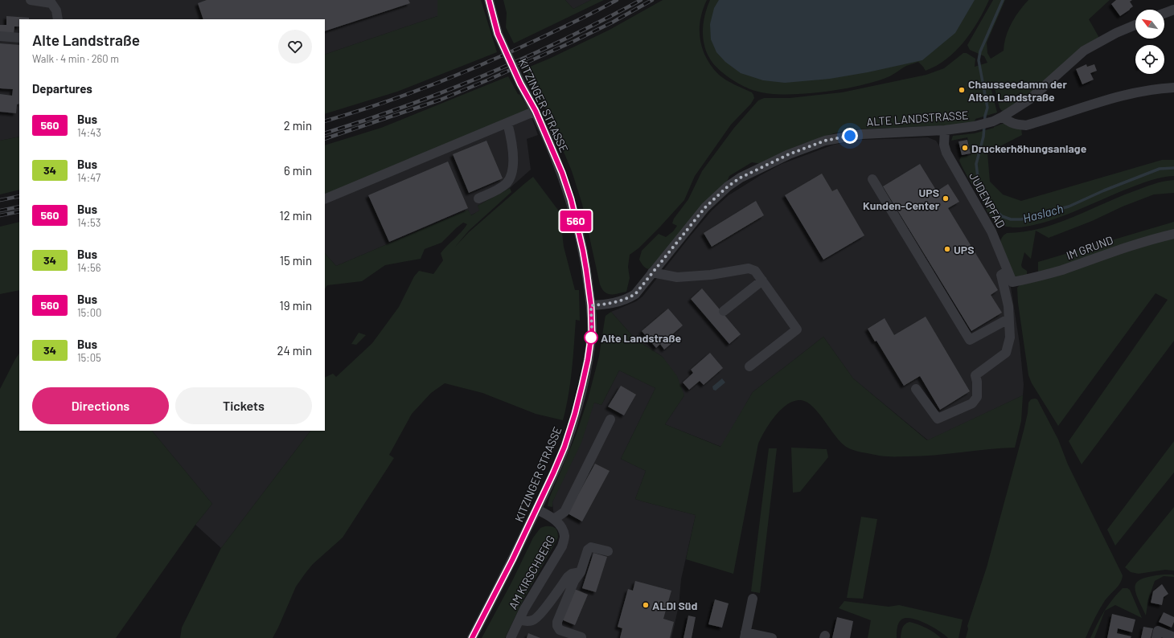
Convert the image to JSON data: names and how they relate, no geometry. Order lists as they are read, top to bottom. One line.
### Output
{"streets":{"street":["KITZINGER STRASSE","ALTE LANDSTRASSE","JUDENPFAD","IM GRUND","AM KIRSCHBERG"]},"crossings":[["KITZINGER STRASSE","ALTE LANDSTRASSE"],["KITZINGER STRASSE","AM KIRSCHBERG"],["ALTE LANDSTRASSE","JUDENPFAD"],["JUDENPFAD","IM GRUND"]],"water":["Haslach"],"places":["Chausseedamm der Alten Landstraße","Druckerhöhungsanlage","UPS Kunden-Center","UPS","Alte Landstraße","ALDI Süd"],"lines":["bus line 560"],"north":"top left","page":{"on_map":"560","heading":[["Alte Landstraße","Walk · 4 min · 260 m"],"Departures"],"list":[{"mark":"560","name":"Bus","note":"14:43","value":"2 min"},{"mark":"34","name":"Bus","note":"14:47","value":"6 min"},{"mark":"560","name":"Bus","note":"14:53","value":"12 min"},{"mark":"34","name":"Bus","note":"14:56","value":"15 min"},{"mark":"560","name":"Bus","note":"15:00","value":"19 min"},{"mark":"34","name":"Bus","note":"15:05","value":"24 min"}],"buttons":["Directions","Tickets"]}}
